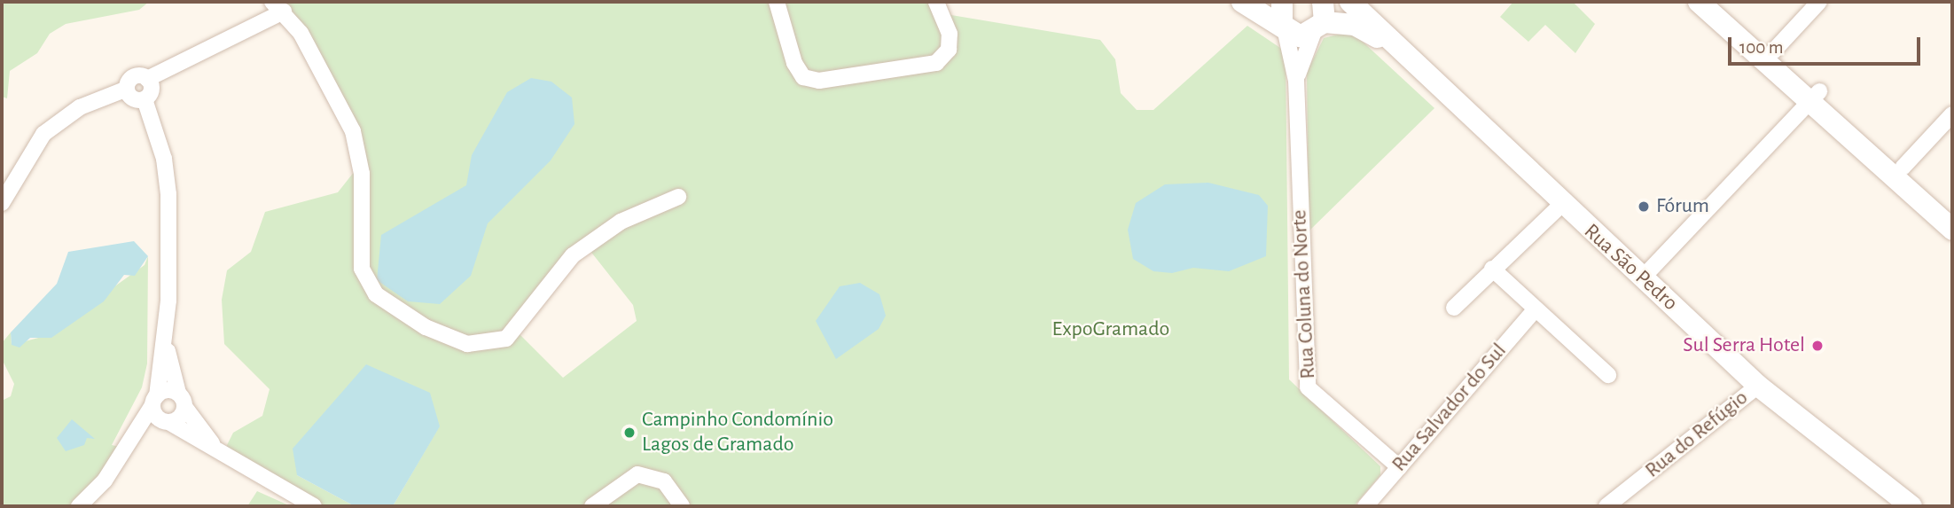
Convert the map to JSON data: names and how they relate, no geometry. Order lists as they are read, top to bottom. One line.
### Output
{"streets":{"main road":["Rua São Pedro"],"street":["Rua Coluna do Norte","Rua Salvador do Sul","Rua do Refúgio"]},"crossings":[["Rua São Pedro","Rua Coluna do Norte"],["Rua São Pedro","Rua do Refúgio"],["Rua Coluna do Norte","Rua Salvador do Sul"]],"parks":["ExpoGramado"],"places":["Fórum","Sul Serra Hotel","Campinho Condomínio Lagos de Gramado"],"scale_bar":"100 m"}
